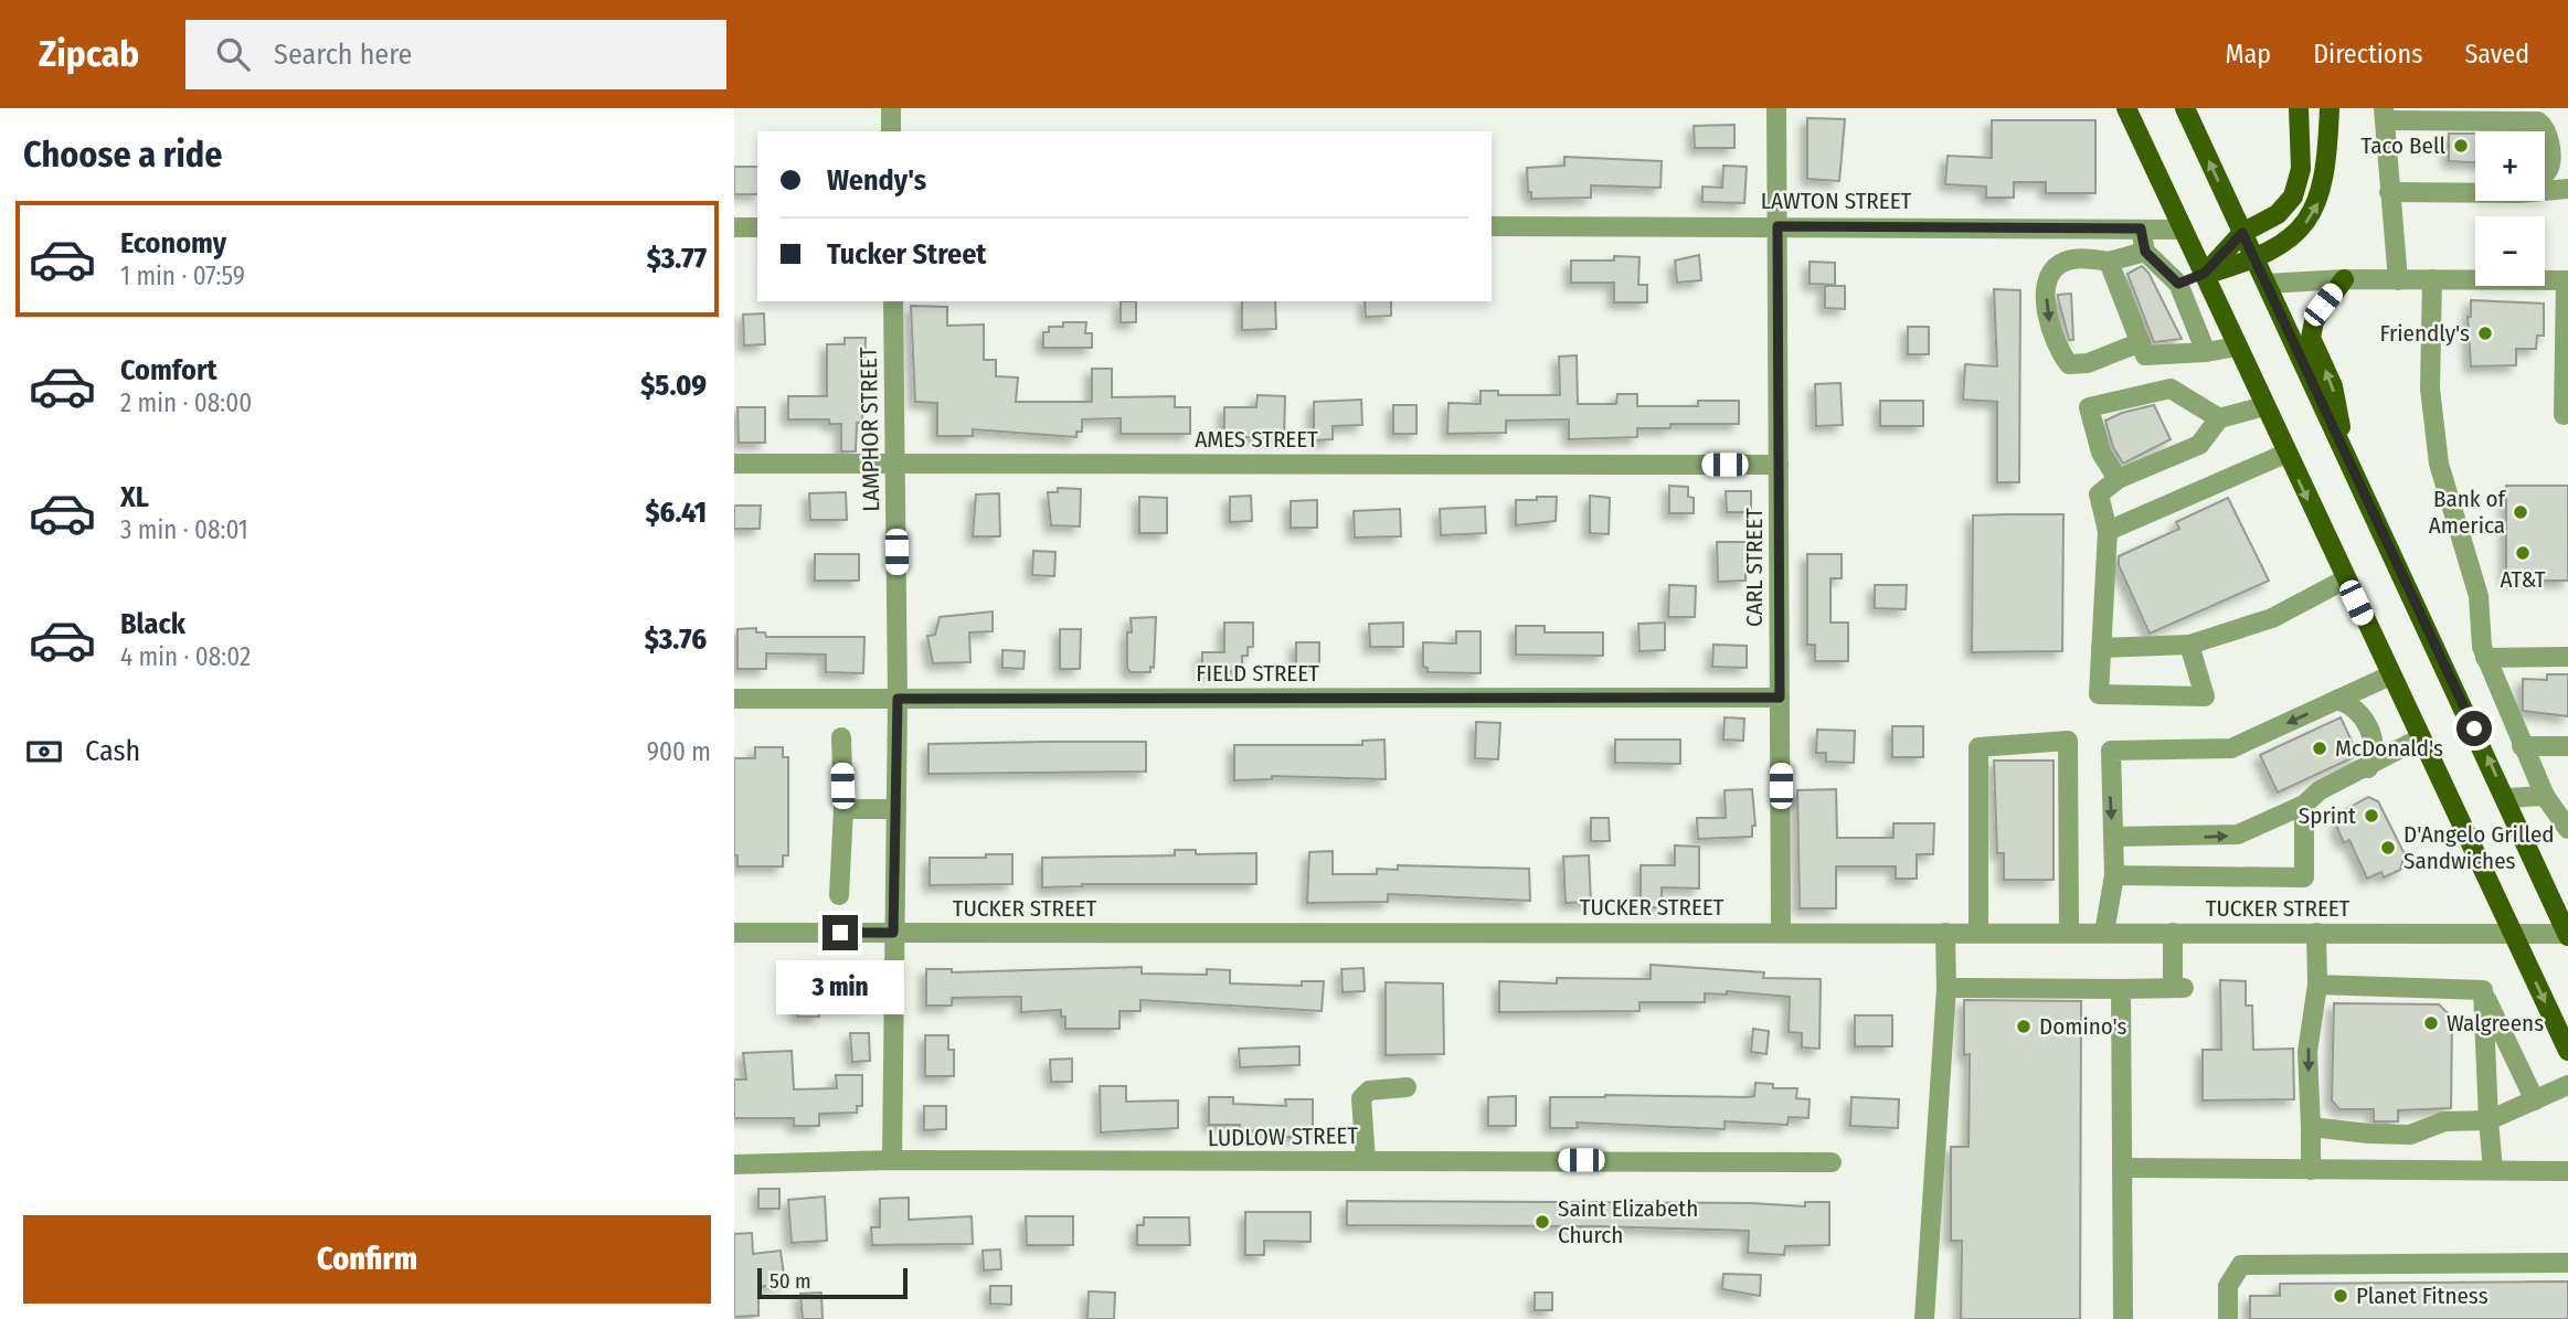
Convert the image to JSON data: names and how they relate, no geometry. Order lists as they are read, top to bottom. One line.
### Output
{"streets":{"street":["LAWTON STREET","LAMPHOR STREET","AMES STREET","CARL STREET","FIELD STREET","TUCKER STREET","LUDLOW STREET"]},"crossings":[["LAWTON STREET","CARL STREET"],["LAMPHOR STREET","AMES STREET"],["LAMPHOR STREET","FIELD STREET"],["LAMPHOR STREET","TUCKER STREET"],["LAMPHOR STREET","LUDLOW STREET"],["AMES STREET","CARL STREET"],["CARL STREET","FIELD STREET"],["CARL STREET","TUCKER STREET"]],"places":["Taco Bell","Friendly's","Bank of America","AT&T","McDonald's","Sprint","D'Angelo Grilled Sandwiches","Walgreens","Domino's","Saint Elizabeth Church","Planet Fitness"],"scale_bar":"50 m","page":{"header":"Zipcab","search":"Search here","nav":["Map","Directions","Saved"],"heading":"Choose a ride","map_buttons":["+","−"],"banner":["Wendy's","Tucker Street"],"list":[{"name":"Economy","note":"1 min · 07:59","value":"$3.77"},{"name":"Comfort","note":"2 min · 08:00","value":"$5.09"},{"name":"XL","note":"3 min · 08:01","value":"$6.41"},{"name":"Black","note":"4 min · 08:02","value":"$3.76"}],"pay":["Cash","900 m"],"bubble":"3 min","buttons":"Confirm","scale":"50 m"}}
